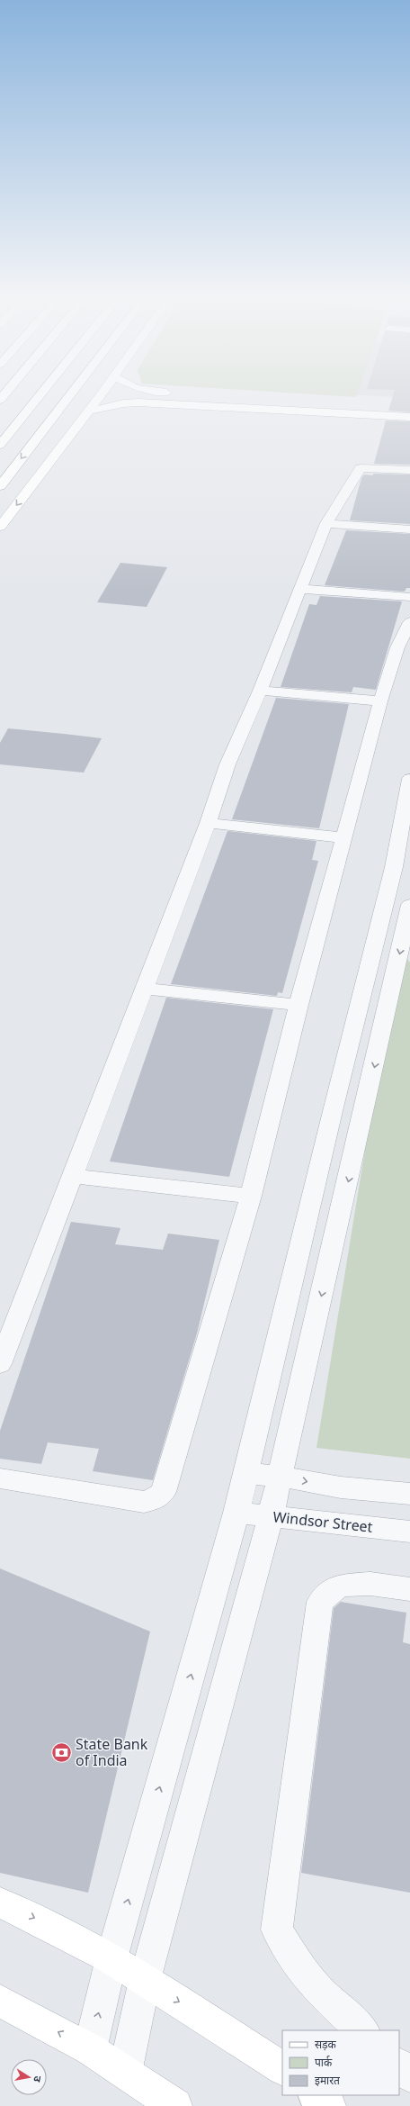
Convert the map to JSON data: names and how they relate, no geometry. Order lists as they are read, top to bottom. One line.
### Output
{"streets":{"street":["Windsor Street"]},"places":{"bank":["State Bank of India"]},"legend":["सड़क","पार्क","इमारत"],"north":"right"}
